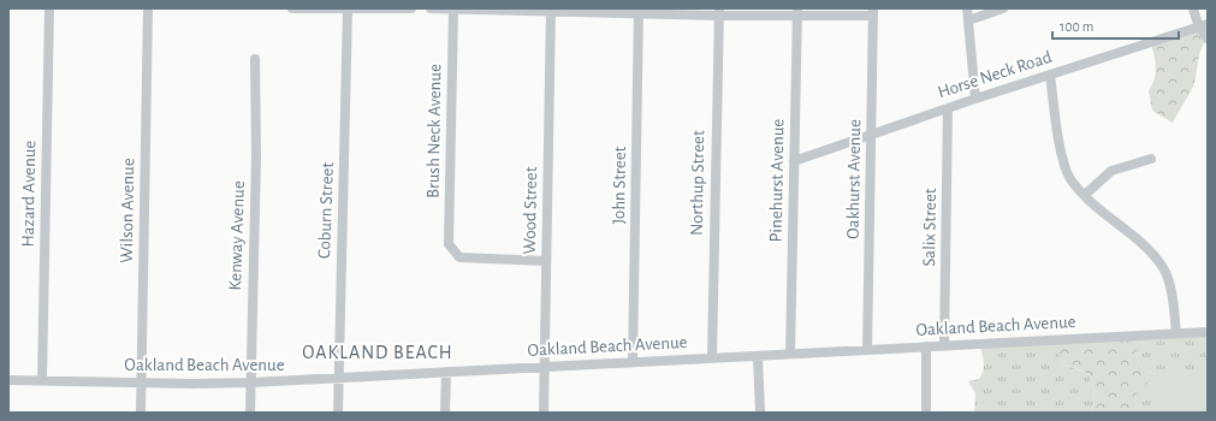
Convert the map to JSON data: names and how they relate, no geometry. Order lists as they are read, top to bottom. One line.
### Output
{"streets":{"street":["Horse Neck Road","Brush Neck Avenue","Oakhurst Avenue","Pinehurst Avenue","Northup Street","John Street","Hazard Avenue","Wilson Avenue","Coburn Street","Wood Street","Salix Street","Kenway Avenue","Oakland Beach Avenue"]},"crossings":[["Horse Neck Road","Oakhurst Avenue"],["Horse Neck Road","Pinehurst Avenue"],["Horse Neck Road","Salix Street"],["Brush Neck Avenue","Wood Street"],["Oakhurst Avenue","Oakland Beach Avenue"],["Pinehurst Avenue","Oakland Beach Avenue"],["Northup Street","Oakland Beach Avenue"],["John Street","Oakland Beach Avenue"],["Hazard Avenue","Oakland Beach Avenue"],["Wilson Avenue","Oakland Beach Avenue"],["Coburn Street","Oakland Beach Avenue"],["Wood Street","Oakland Beach Avenue"],["Salix Street","Oakland Beach Avenue"],["Kenway Avenue","Oakland Beach Avenue"]],"districts":["OAKLAND BEACH"],"scale_bar":"100 m"}
